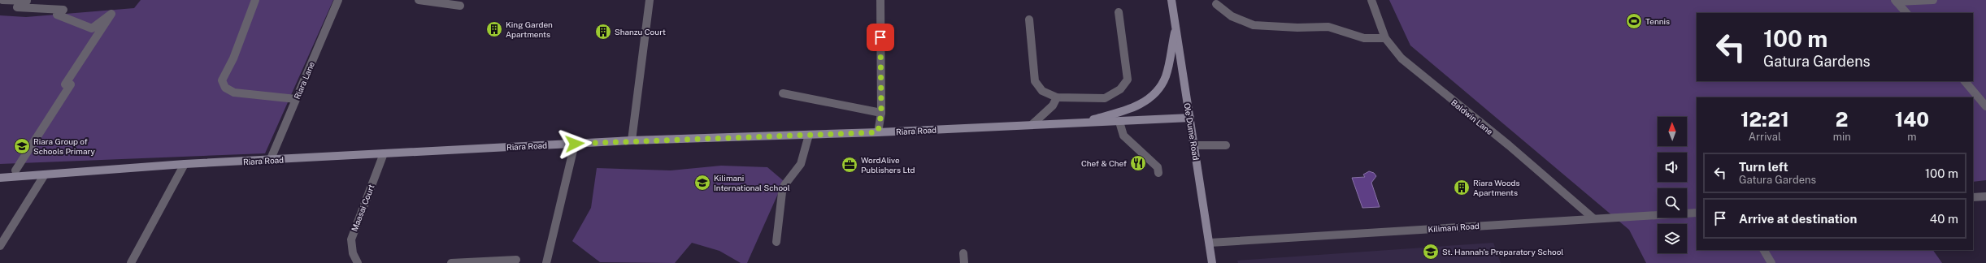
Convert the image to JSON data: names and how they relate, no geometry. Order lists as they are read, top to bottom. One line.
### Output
{"streets":{"street":["Riara Lane","Baldwin Lane","Riara Road","Ole Dume Road","Maasai Court","Kilimani Road"]},"crossings":[["Riara Lane","Riara Road"],["Baldwin Lane","Kilimani Road"],["Riara Road","Ole Dume Road"],["Riara Road","Maasai Court"],["Ole Dume Road","Kilimani Road"]],"places":{"sports":["Tennis"],"building":["King Garden Apartments","Shanzu Court","Riara Woods Apartments"],"school or university":["Riara Group of Schools Primary","Kilimani International School","St. Hannah's Preparatory School"],"restaurant":["Chef & Chef"],"office":["WordAlive Publishers Ltd"]},"north":"top","page":{"turn":["100 m","Gatura Gardens"],"eta":["12:21","Arrival","2","min","140","m"],"list":[{"name":"Turn left","note":"Gatura Gardens","value":"100 m"},{"name":"Arrive at destination","value":"40 m"}]}}
